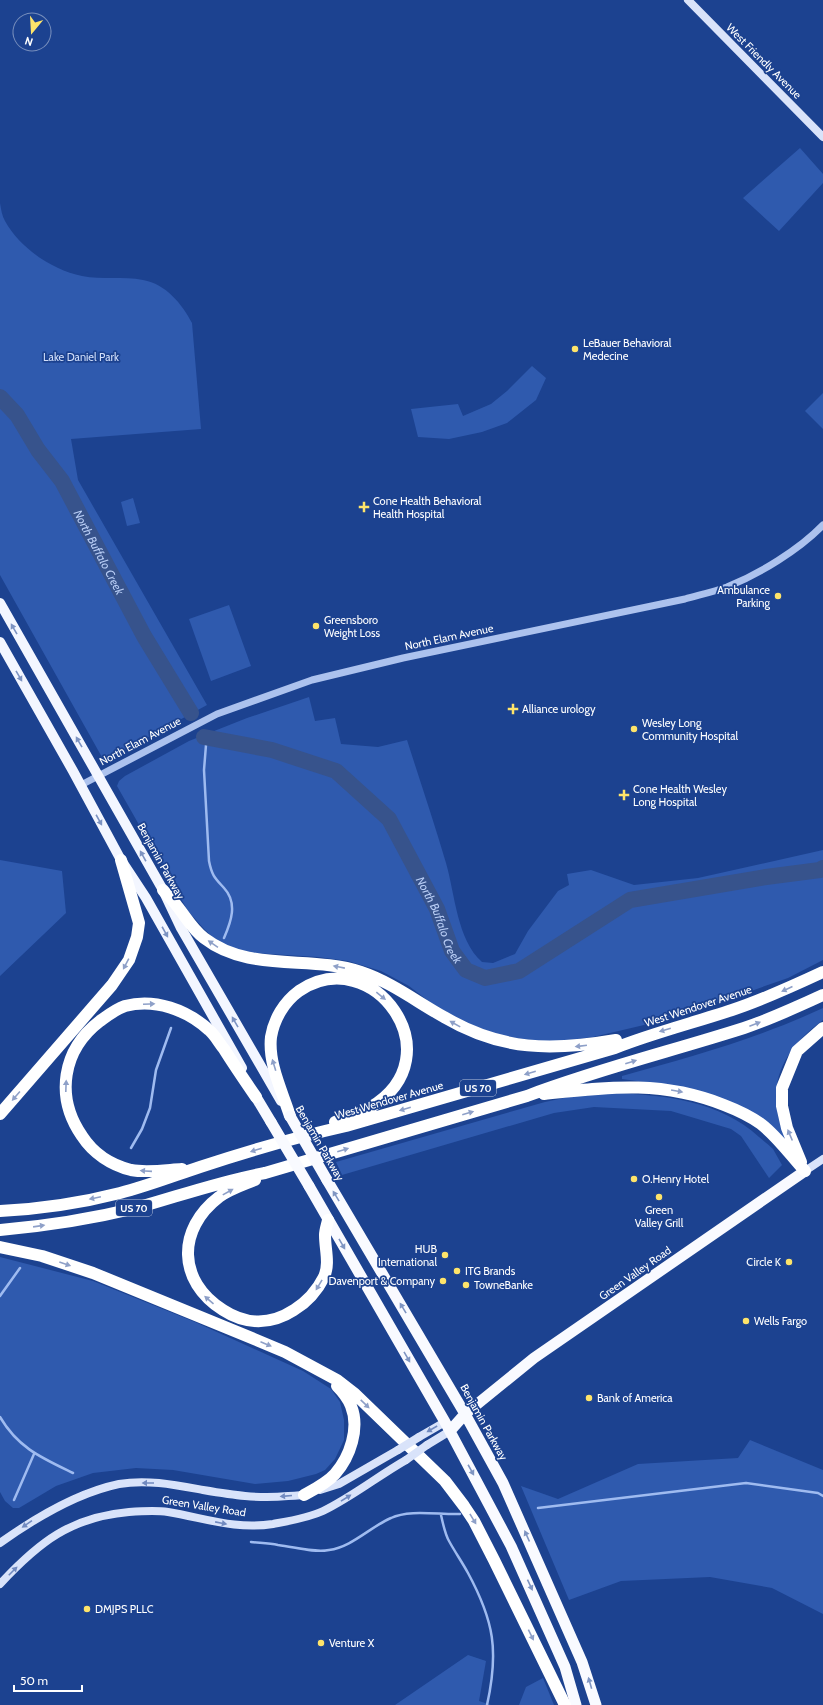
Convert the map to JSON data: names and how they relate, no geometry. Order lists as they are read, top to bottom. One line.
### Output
{"streets":{"highway":["Benjamin Parkway","West Wendover Avenue","US 70","Green Valley Road"],"main road":["West Friendly Avenue"],"street":["North Elam Avenue"]},"crossings":[["North Elam Avenue","Benjamin Parkway"],["Benjamin Parkway","Green Valley Road"]],"water":["North Buffalo Creek"],"parks":["Lake Daniel Park"],"places":{"other":["LeBauer Behavioral Medecine","Ambulance Parking","Greensboro Weight Loss","Wesley Long Community Hospital","O.Henry Hotel","Green Valley Grill","HUB International","Circle K","ITG Brands","Davenport & Company","TowneBanke","Wells Fargo","Bank of America","DMJPS PLLC","Venture X"],"health":["Cone Health Behavioral Health Hospital","Alliance urology","Cone Health Wesley Long Hospital"]},"scale_bar":"50 m","north":"bottom"}
